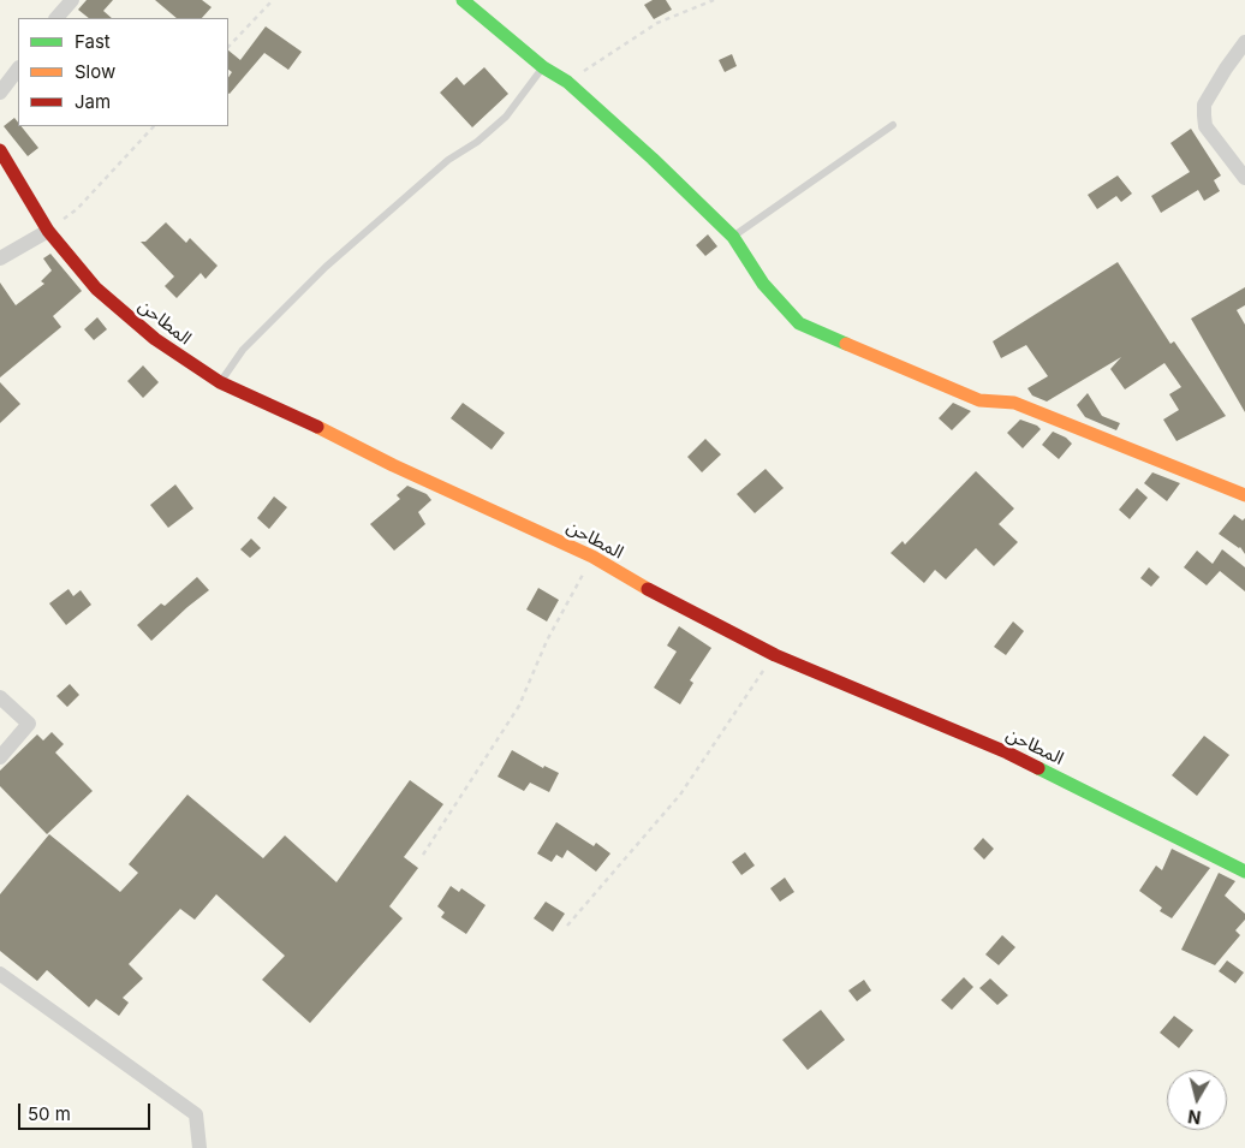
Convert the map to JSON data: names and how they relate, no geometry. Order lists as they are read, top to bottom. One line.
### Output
{"streets":{"main road":["المطاحن"]},"legend":["Fast","Slow","Jam"],"scale_bar":"50 m","north":"bottom"}
